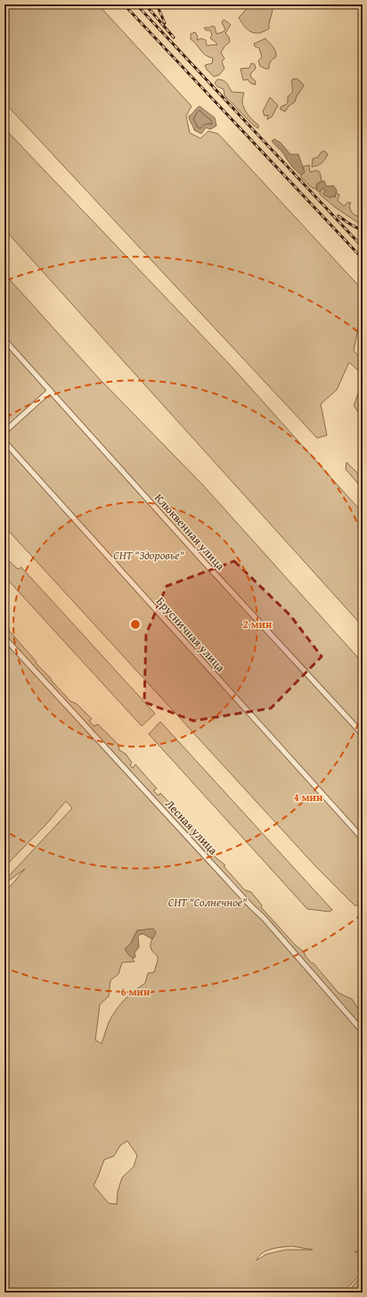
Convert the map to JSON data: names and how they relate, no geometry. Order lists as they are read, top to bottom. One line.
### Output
{"streets":{"street":["Клюквенная улица","Брусничная улица","Лесная улица"]},"parks":["СНТ \"Здоровье\"","СНТ \"Солнечное\""],"rings":["2 мин","4 мин","6 мин"]}
